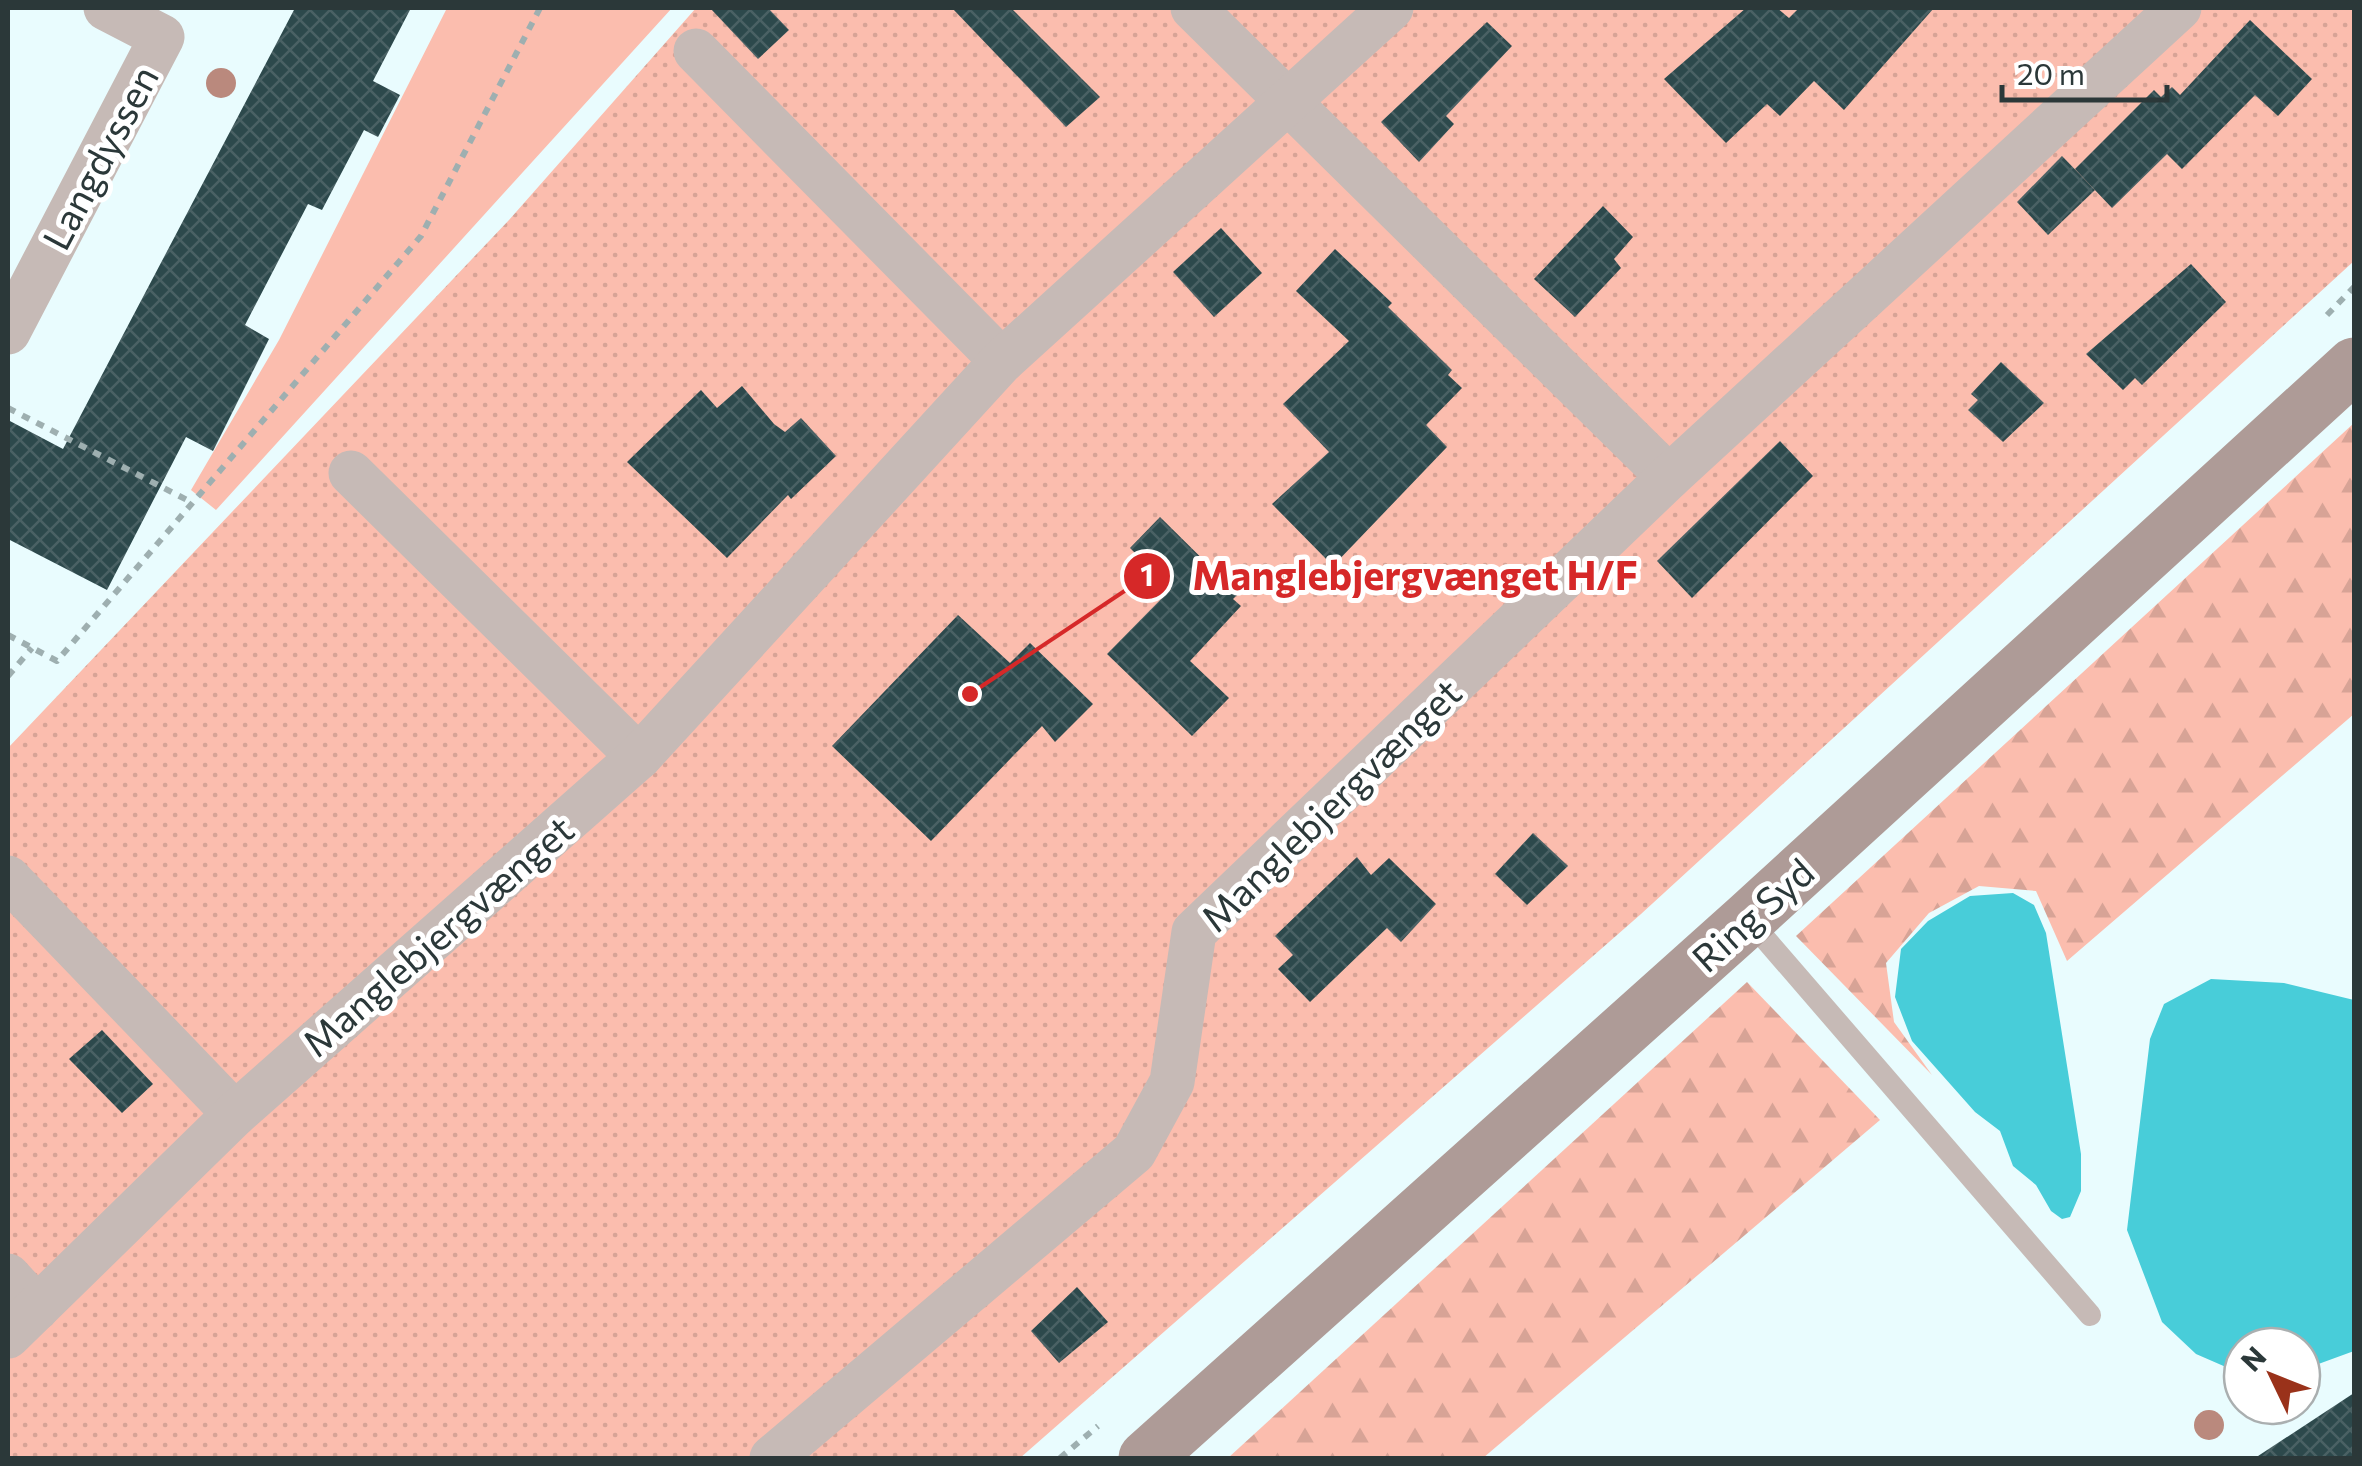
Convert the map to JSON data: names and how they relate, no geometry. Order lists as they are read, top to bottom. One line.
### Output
{"streets":{"main road":["Ring Syd"],"street":["Langdyssen","Manglebjergvænget"]},"places":["Manglebjergvænget H/F"],"scale_bar":"20 m","north":"top left"}
